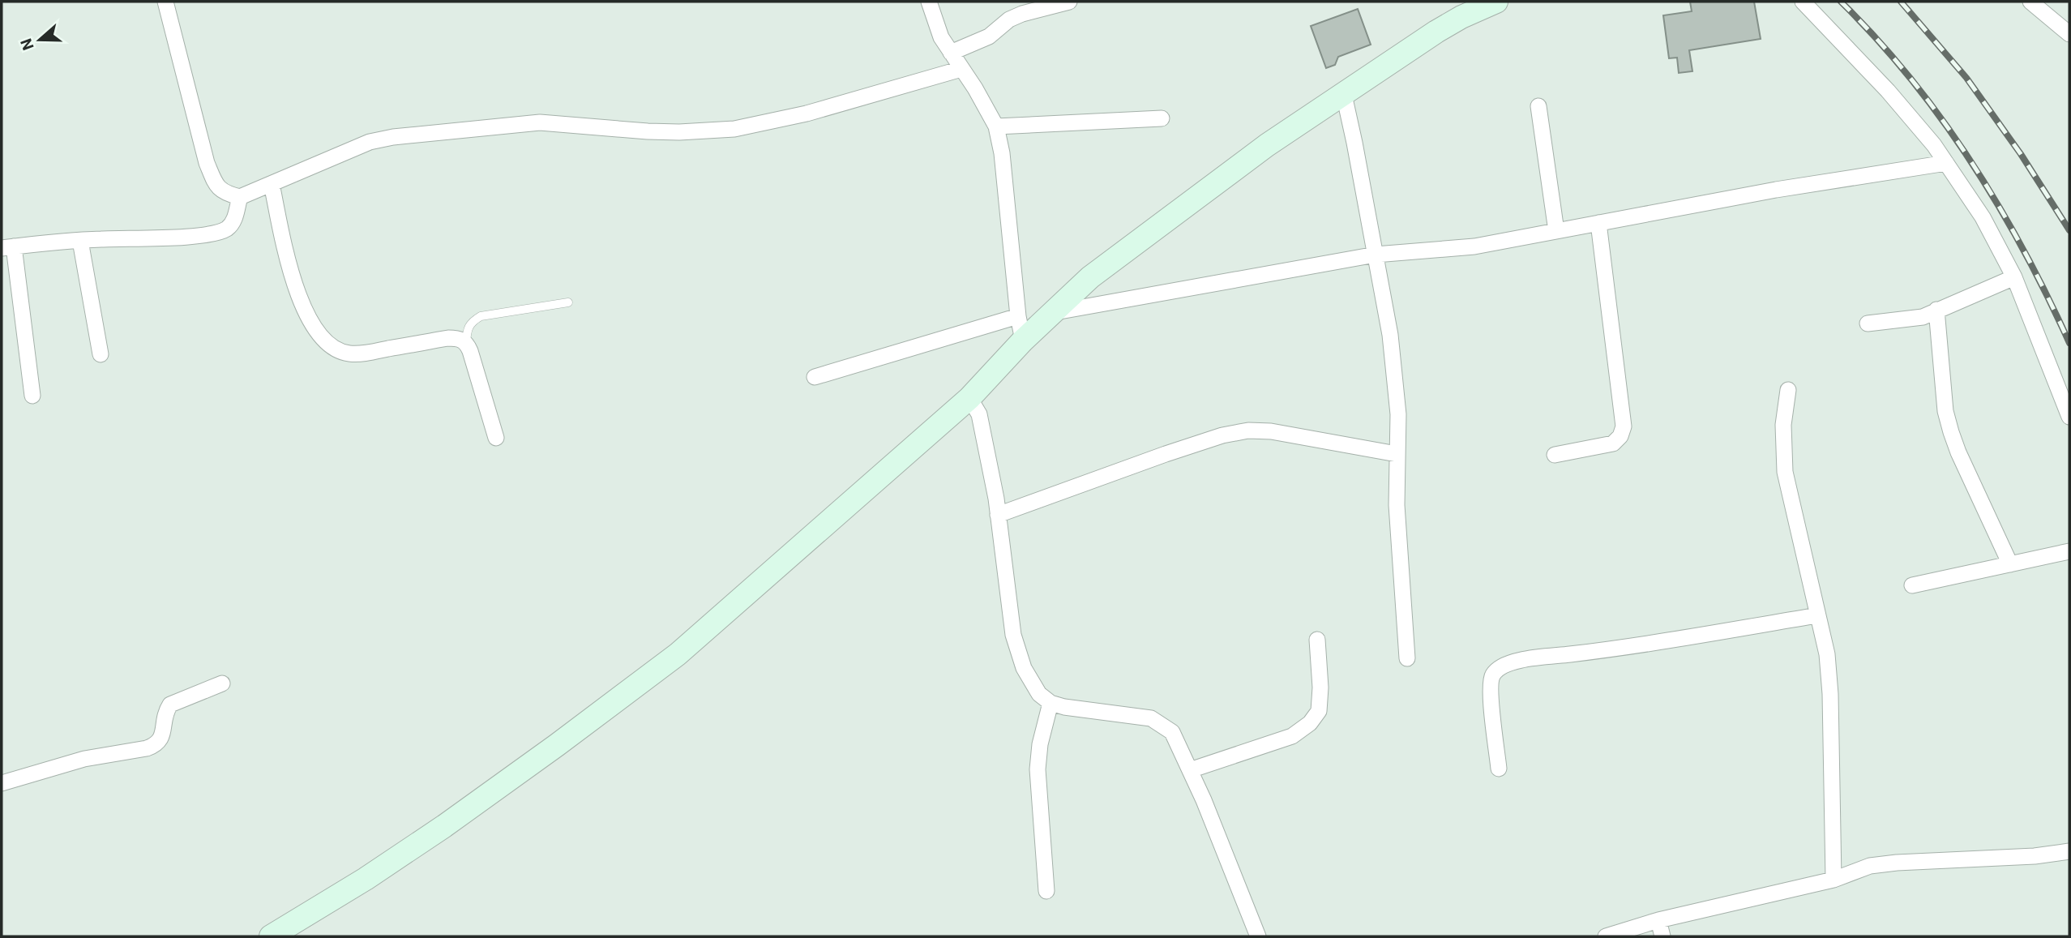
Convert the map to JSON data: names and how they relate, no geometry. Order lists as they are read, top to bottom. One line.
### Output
{"north":"left"}
